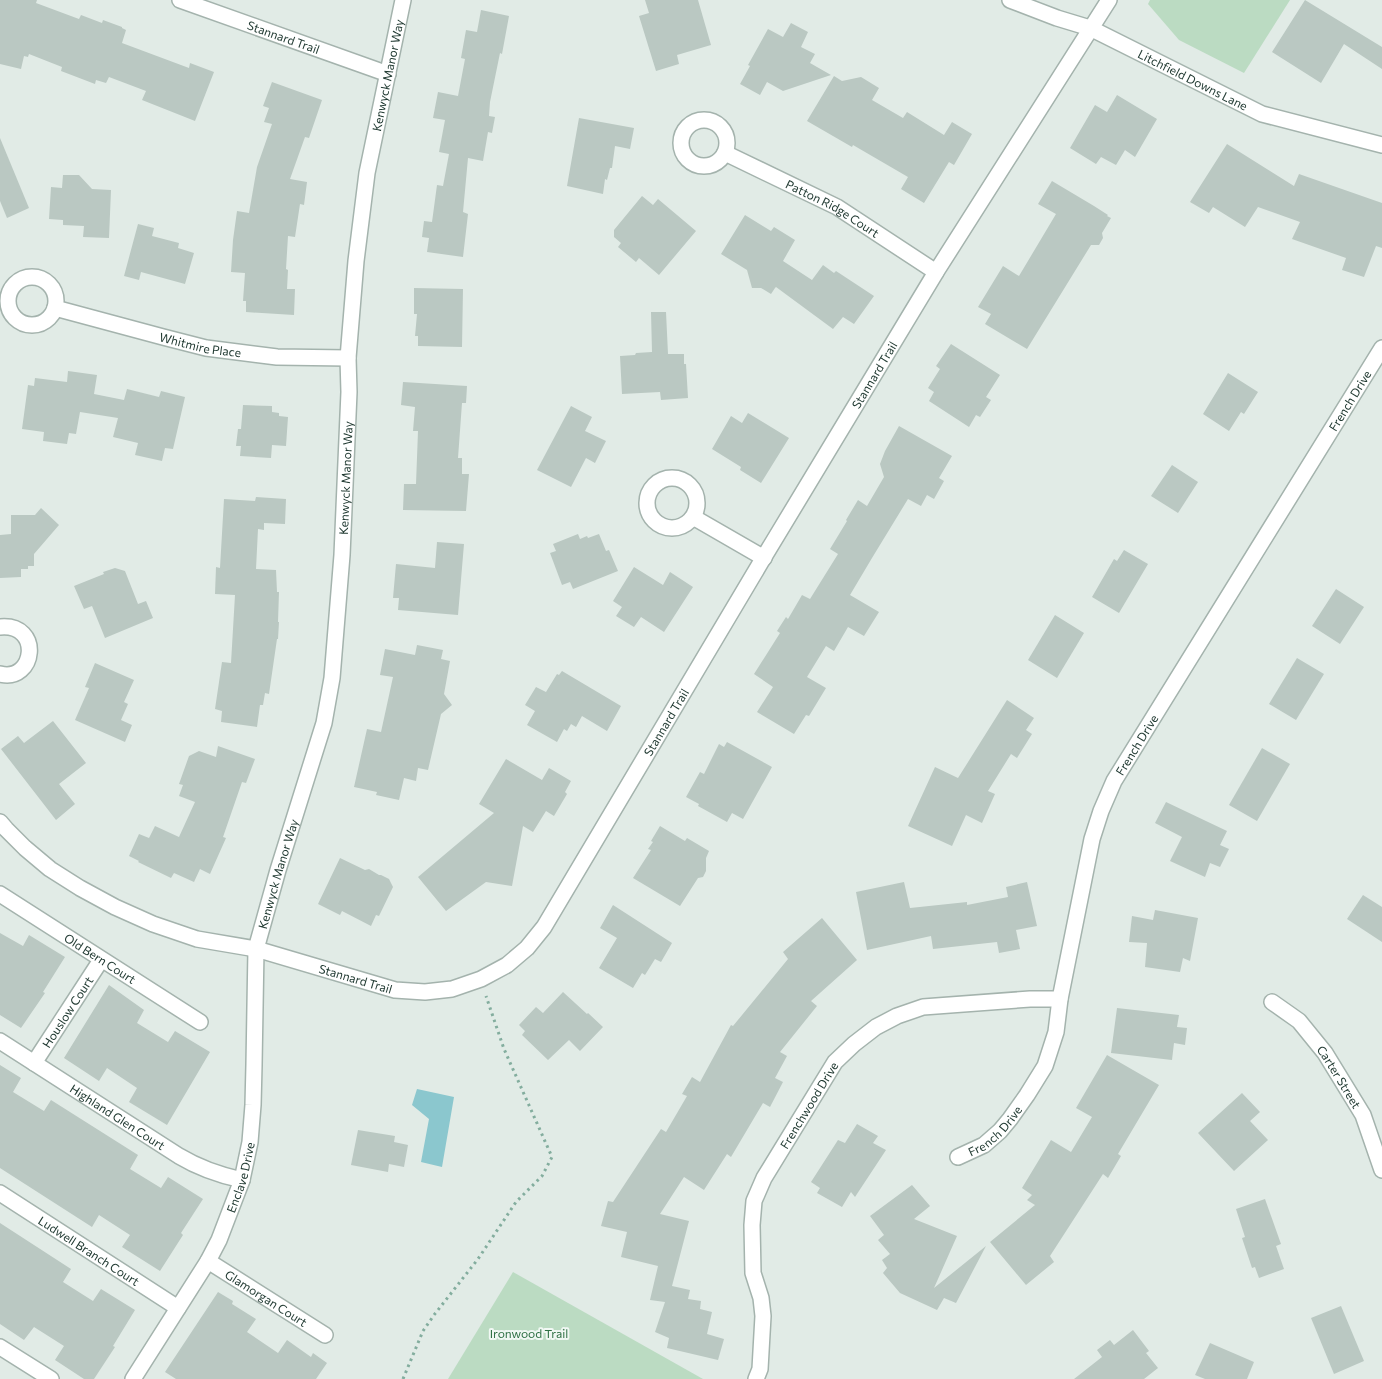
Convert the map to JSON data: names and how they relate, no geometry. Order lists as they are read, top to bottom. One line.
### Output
{"streets":{"street":["Stannard Trail","Kenwyck Manor Way","Litchfield Downs Lane","Patton Ridge Court","Whitmire Place","French Drive","Old Bern Court","Houslow Court","Carter Street","Frenchwood Drive","Highland Glen Court","Enclave Drive","Ludwell Branch Court","Glamorgan Court"]},"crossings":[["Stannard Trail","Kenwyck Manor Way"],["Stannard Trail","Litchfield Downs Lane"],["Stannard Trail","Patton Ridge Court"],["Stannard Trail","Enclave Drive"],["Kenwyck Manor Way","Whitmire Place"],["Kenwyck Manor Way","Enclave Drive"],["French Drive","Frenchwood Drive"],["Old Bern Court","Houslow Court"],["Houslow Court","Highland Glen Court"],["Highland Glen Court","Enclave Drive"],["Enclave Drive","Ludwell Branch Court"],["Enclave Drive","Glamorgan Court"]],"parks":["Ironwood Trail"]}
